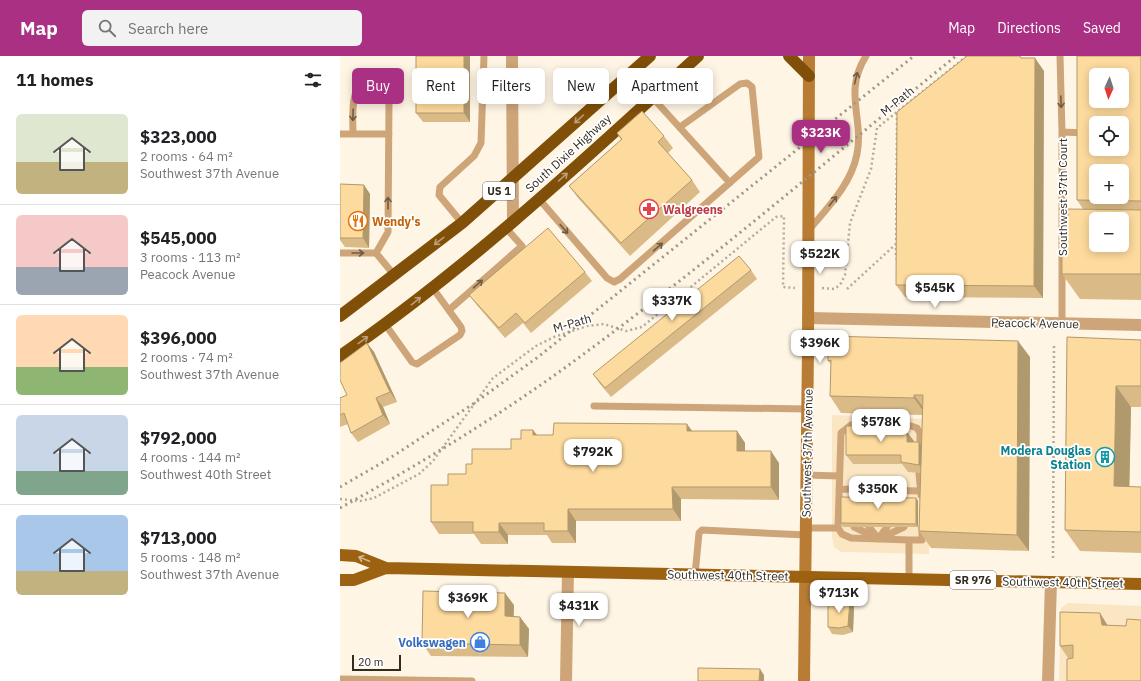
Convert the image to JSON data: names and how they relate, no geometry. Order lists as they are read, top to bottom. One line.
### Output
{"streets":{"highway":["South Dixie Highway","US 1"],"main road":["Southwest 37th Avenue","Southwest 40th Street","SR 976"],"street":["Peacock Avenue"],"lane":["Southwest 37th Court"],"path":["M-Path"]},"crossings":[["Southwest 37th Court","Peacock Avenue"],["Peacock Avenue","Southwest 37th Avenue"],["Southwest 37th Avenue","Southwest 40th Street"]],"places":{"pharmacy":["Walgreens"],"restaurant":["Wendy's"],"building":["Modera Douglas Station"],"shop":["Volkswagen"]},"scale_bar":"20 m","north":"bottom","page":{"header":"Map","search":"Search here","nav":["Map","Directions","Saved"],"heading":"11 homes","map_buttons":["+","−"],"chip":["Buy","Rent","Filters","New","Apartment"],"list":[{"name":"$323,000","note":"2 rooms · 64 m² · Southwest 37th Avenue"},{"name":"$545,000","note":"3 rooms · 113 m² · Peacock Avenue"},{"name":"$396,000","note":"2 rooms · 74 m² · Southwest 37th Avenue"},{"name":"$792,000","note":"4 rooms · 144 m² · Southwest 40th Street"},{"name":"$713,000","note":"5 rooms · 148 m² · Southwest 37th Avenue"}],"price":["$323K","$522K","$545K","$337K","$396K","$578K","$792K","$350K","$713K","$369K","$431K"],"scale":"20 m"}}
